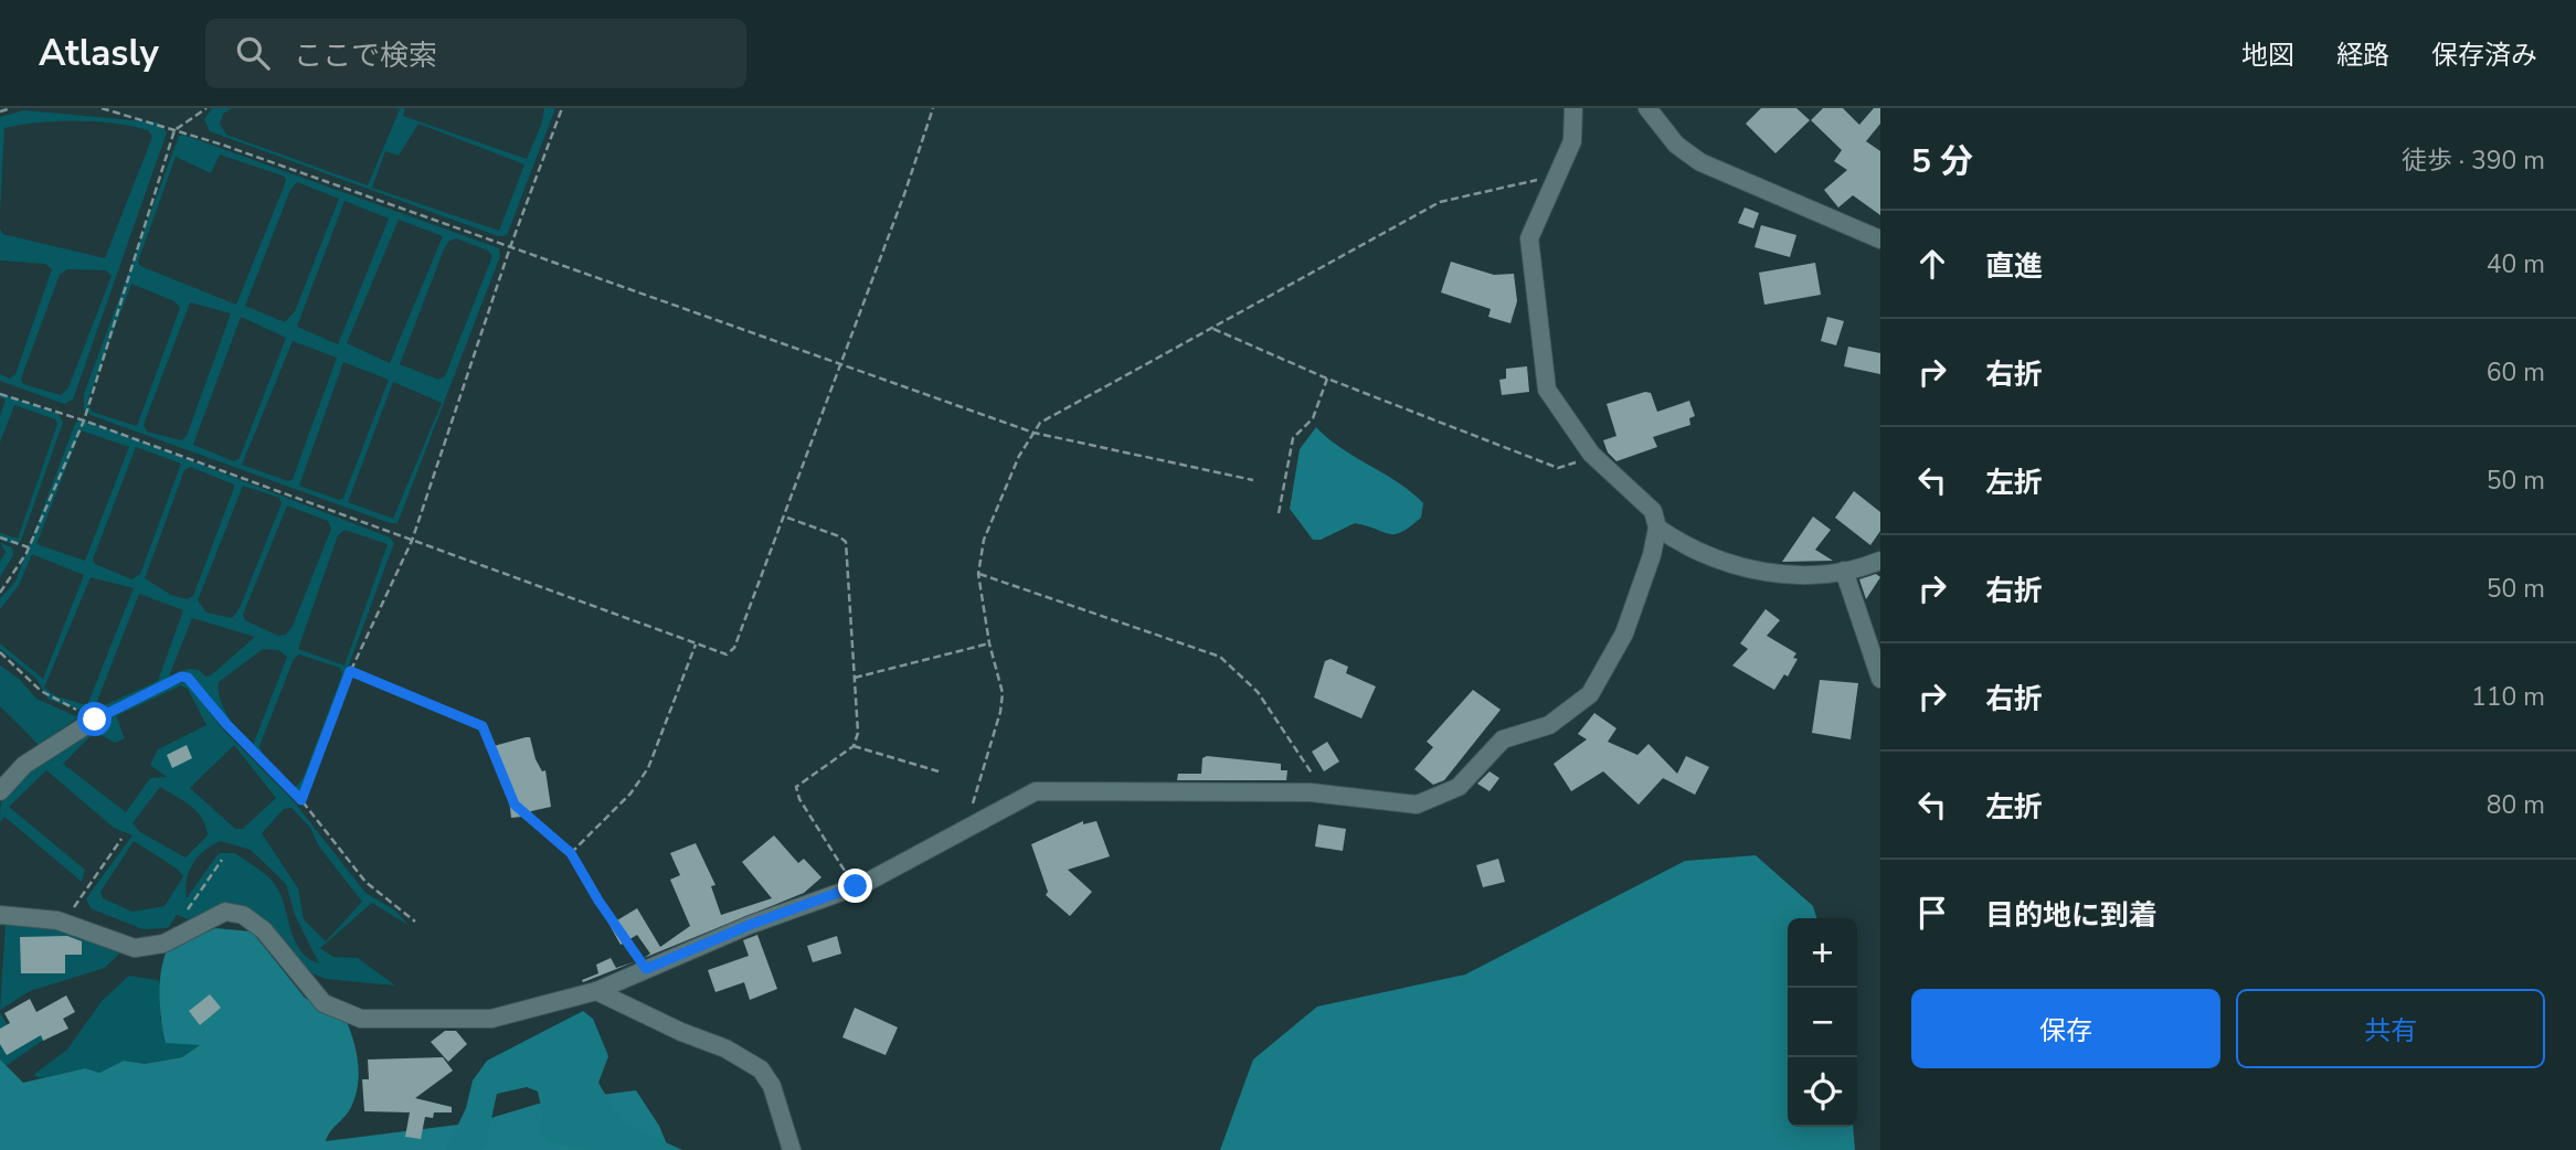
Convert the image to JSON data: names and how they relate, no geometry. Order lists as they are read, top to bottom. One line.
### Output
{"page":{"header":"Atlasly","search":"ここで検索","nav":["地図","経路","保存済み"],"heading":["5 分","徒歩 · 390 m"],"list":[["直進","40 m"],["右折","60 m"],["左折","50 m"],["右折","50 m"],["右折","110 m"],["左折","80 m"],"目的地に到着"],"map_buttons":["+","−"],"buttons":["保存","共有"]}}
